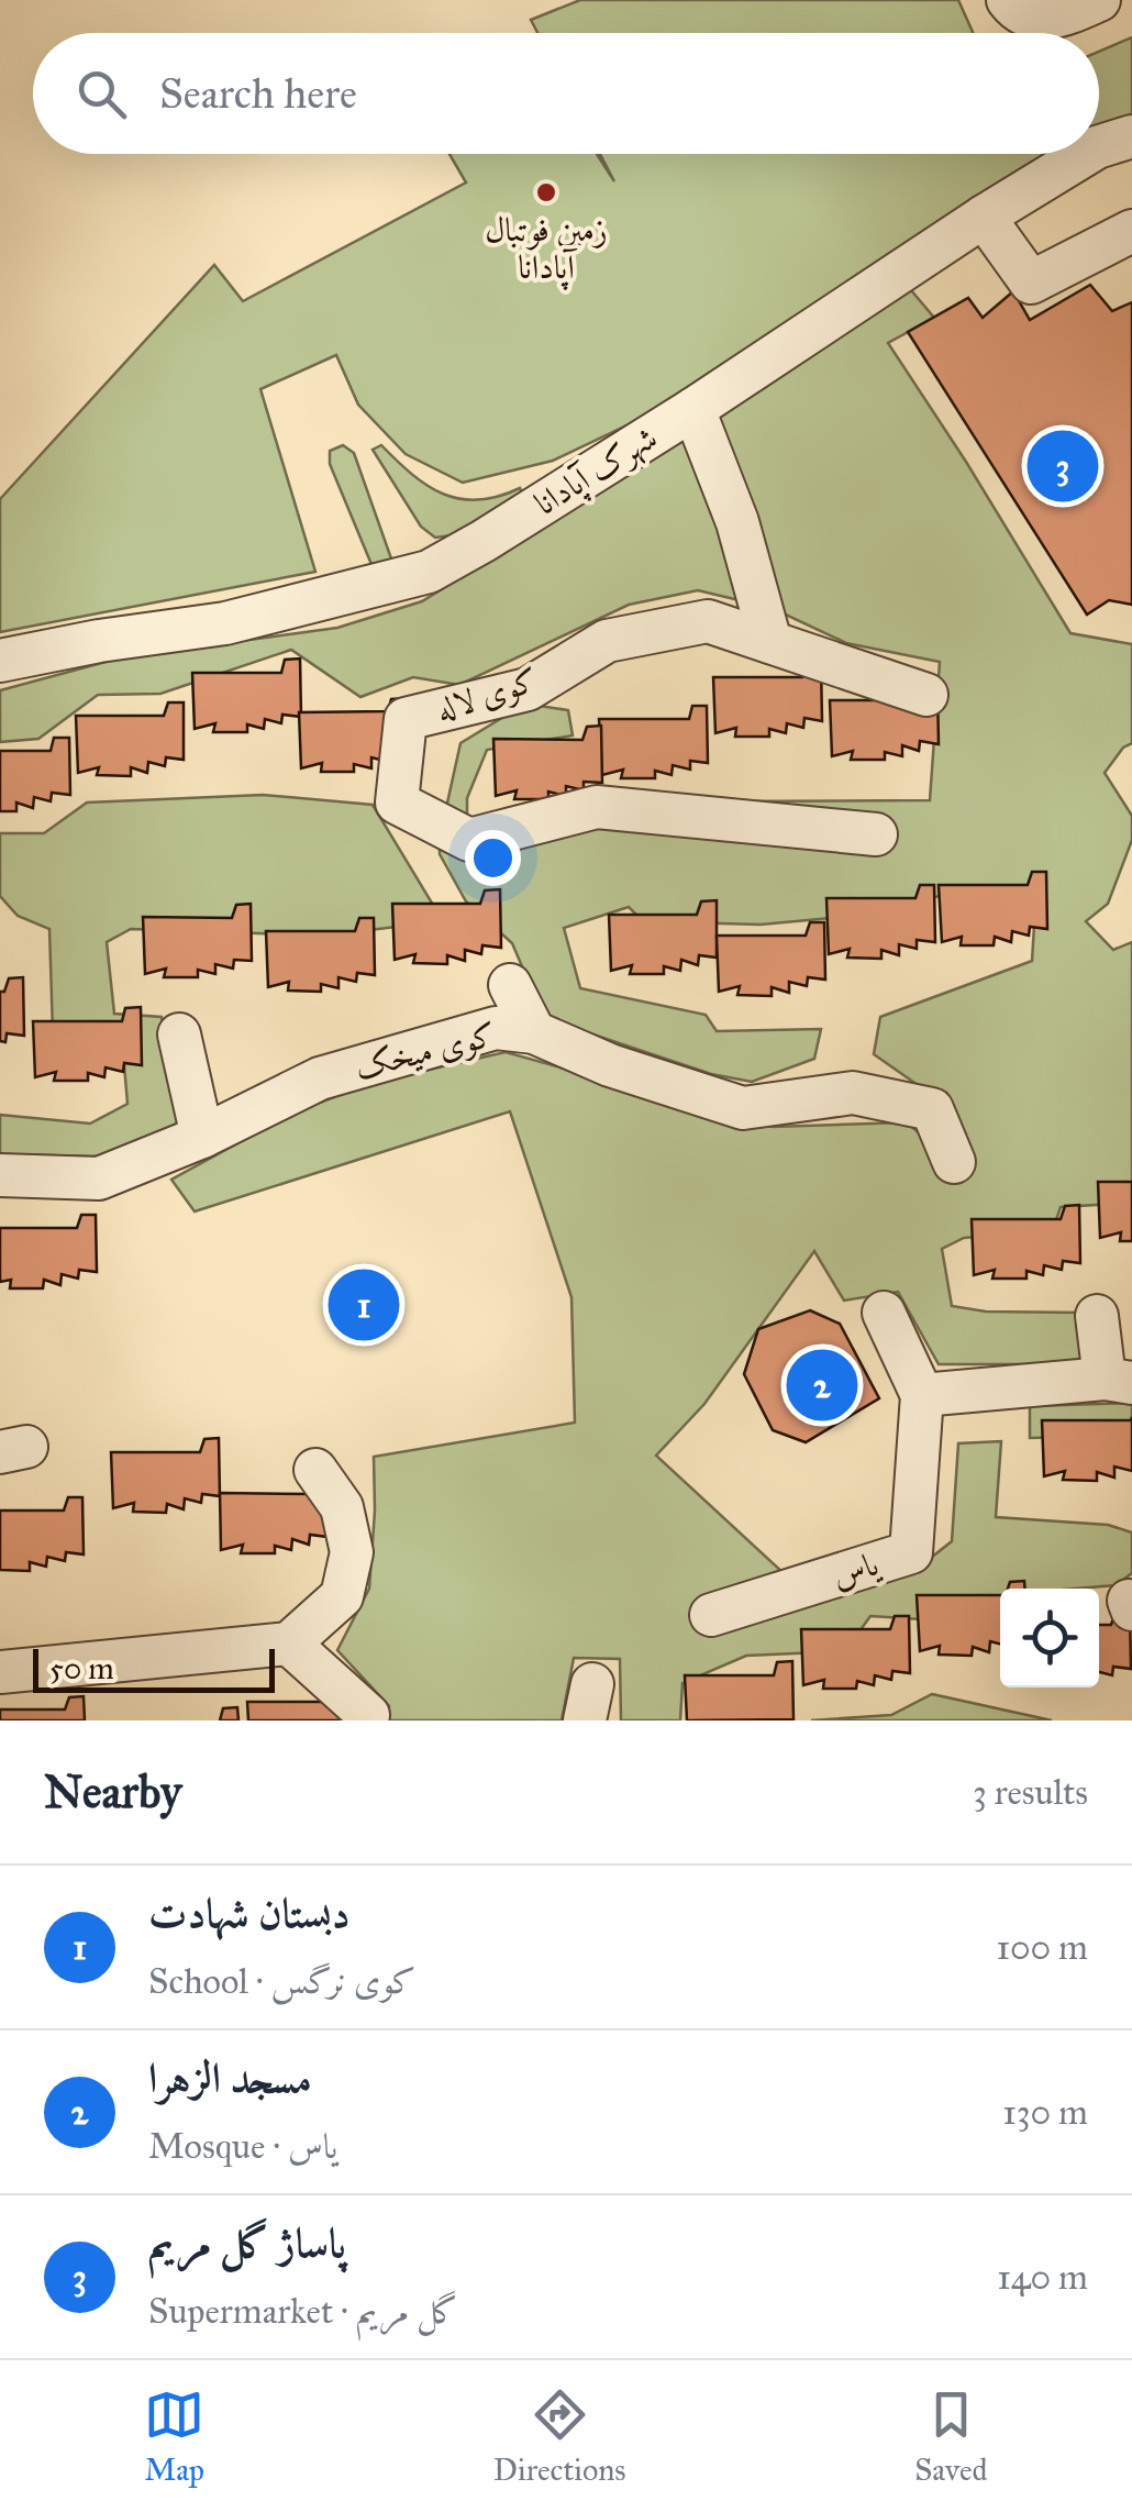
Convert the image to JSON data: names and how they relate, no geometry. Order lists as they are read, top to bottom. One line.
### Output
{"streets":{"street":["شهرک آپادانا","کوی لاله","کوی میخک","یاس"]},"places":["زمین فوتبال آپادانا"],"scale_bar":"50 m","page":{"search":"Search here","pins":["3","1","2"],"scale":"50 m","heading":["Nearby","3 results"],"list":[{"mark":"1","name":"دبستان شهادت","note":"School · کوی نرگس","value":"100 m"},{"mark":"2","name":"مسجد الزهرا","note":"Mosque · یاس","value":"130 m"},{"mark":"3","name":"پاساژ گل مریم","note":"Supermarket · گل مریم","value":"140 m"}],"nav":["Map","Directions","Saved"]}}
